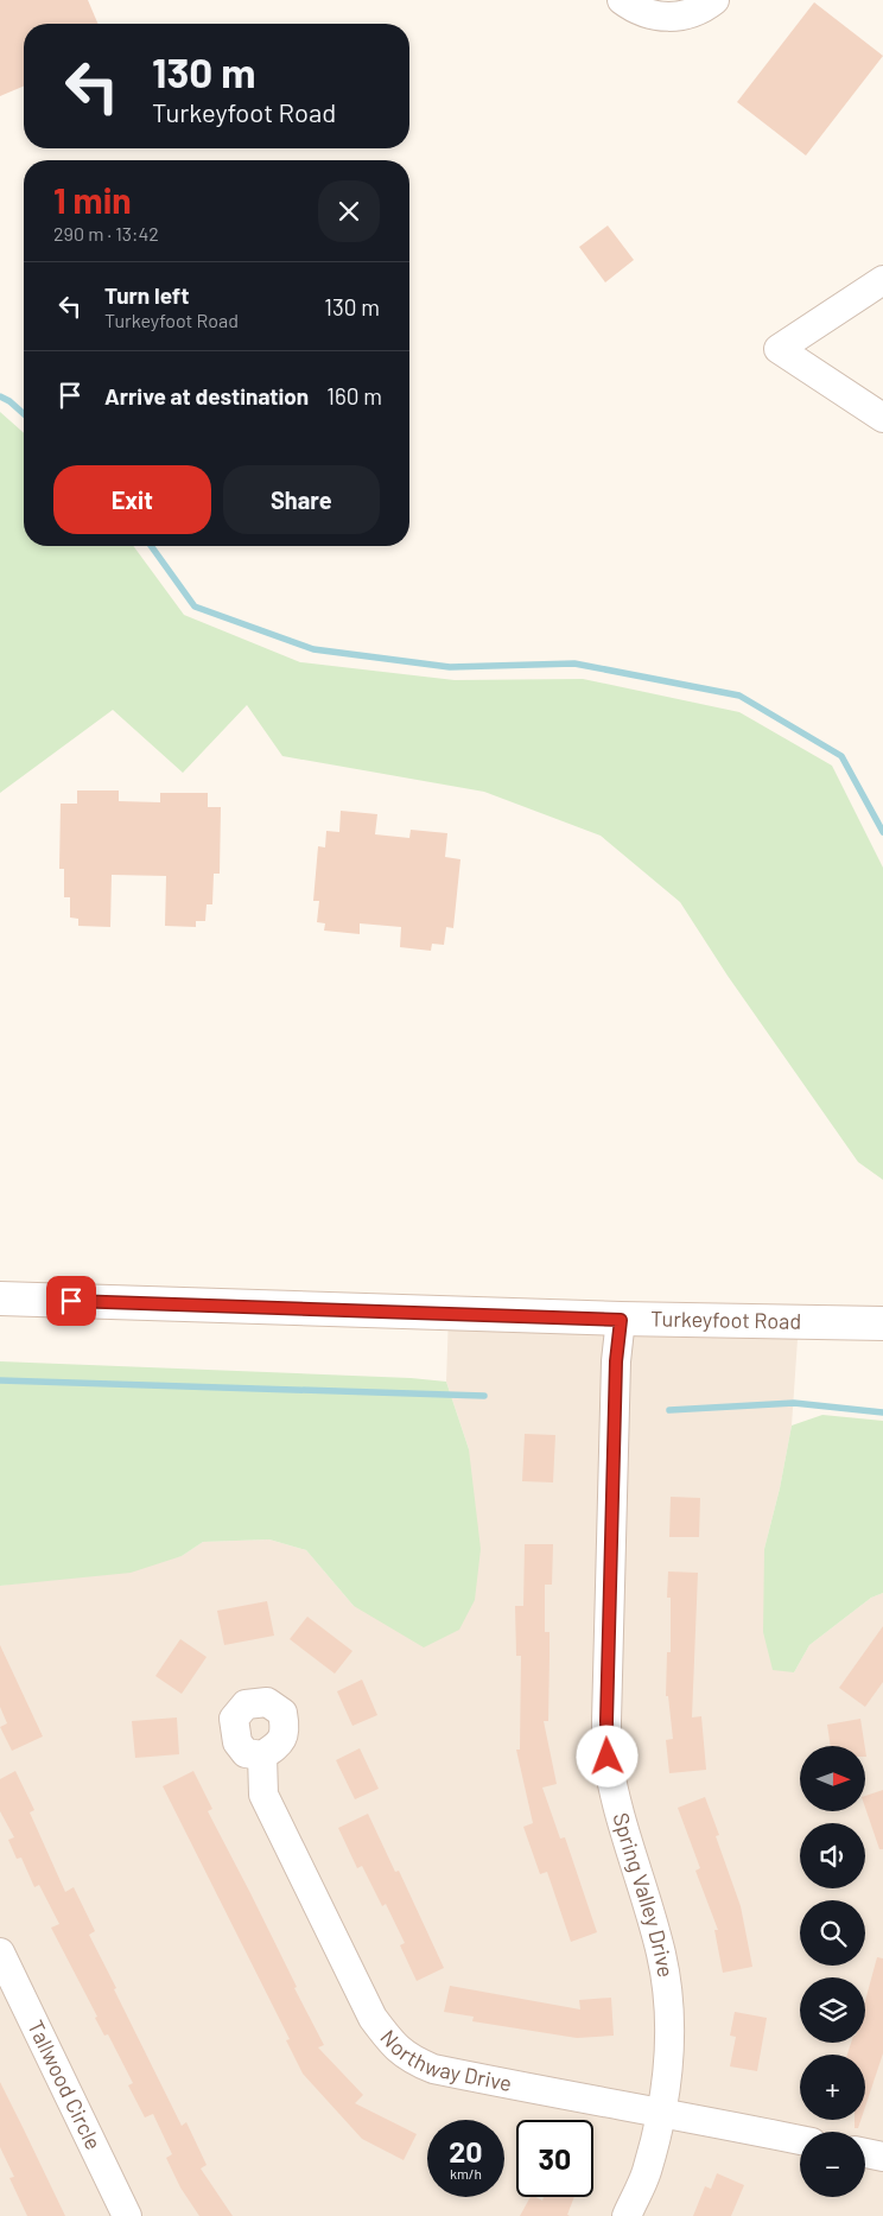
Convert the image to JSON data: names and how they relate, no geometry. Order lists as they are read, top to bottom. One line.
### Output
{"streets":{"main road":["Turkeyfoot Road"],"street":["Spring Valley Drive","Northway Drive","Tallwood Circle"]},"crossings":[["Turkeyfoot Road","Spring Valley Drive"],["Spring Valley Drive","Northway Drive"]],"north":"right","page":{"turn":["130 m","Turkeyfoot Road"],"heading":["1 min","290 m · 13:42"],"list":[{"name":"Turn left","note":"Turkeyfoot Road","value":"130 m"},{"name":"Arrive at destination","value":"160 m"}],"buttons":["Exit","Share"],"map_buttons":["+","−"],"speed":"20 km/h","limit":"30"}}
